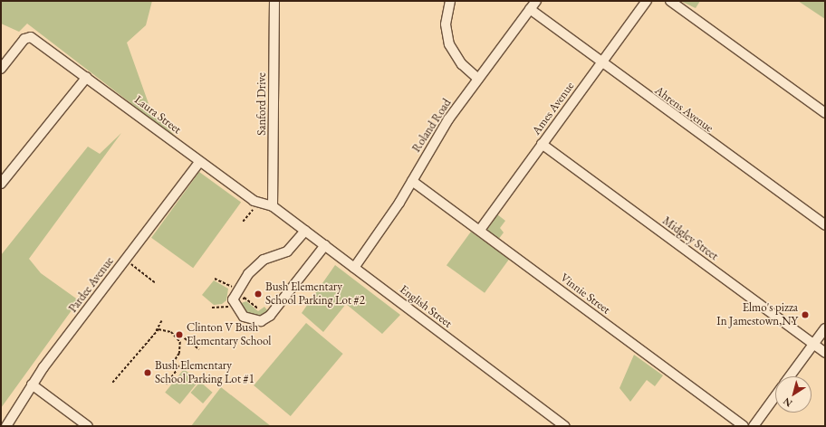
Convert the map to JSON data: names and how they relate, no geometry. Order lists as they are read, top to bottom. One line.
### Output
{"streets":{"street":["Sanford Drive","Ames Avenue","Ahrens Avenue","Laura Street","Roland Road","Midgley Street","Pardee Avenue","Vinnie Street","English Street"]},"crossings":[["Sanford Drive","Laura Street"],["Sanford Drive","English Street"],["Ames Avenue","Ahrens Avenue"],["Ames Avenue","Midgley Street"],["Ames Avenue","Vinnie Street"],["Ahrens Avenue","Roland Road"],["Laura Street","Pardee Avenue"],["Laura Street","English Street"],["Roland Road","Vinnie Street"],["Roland Road","English Street"]],"places":["Bush Elementary School Parking Lot #2","Elmo's pizza In Jamestown,NY","Clinton V Bush Elementary School","Bush Elementary School Parking Lot #1"],"north":"bottom left"}
